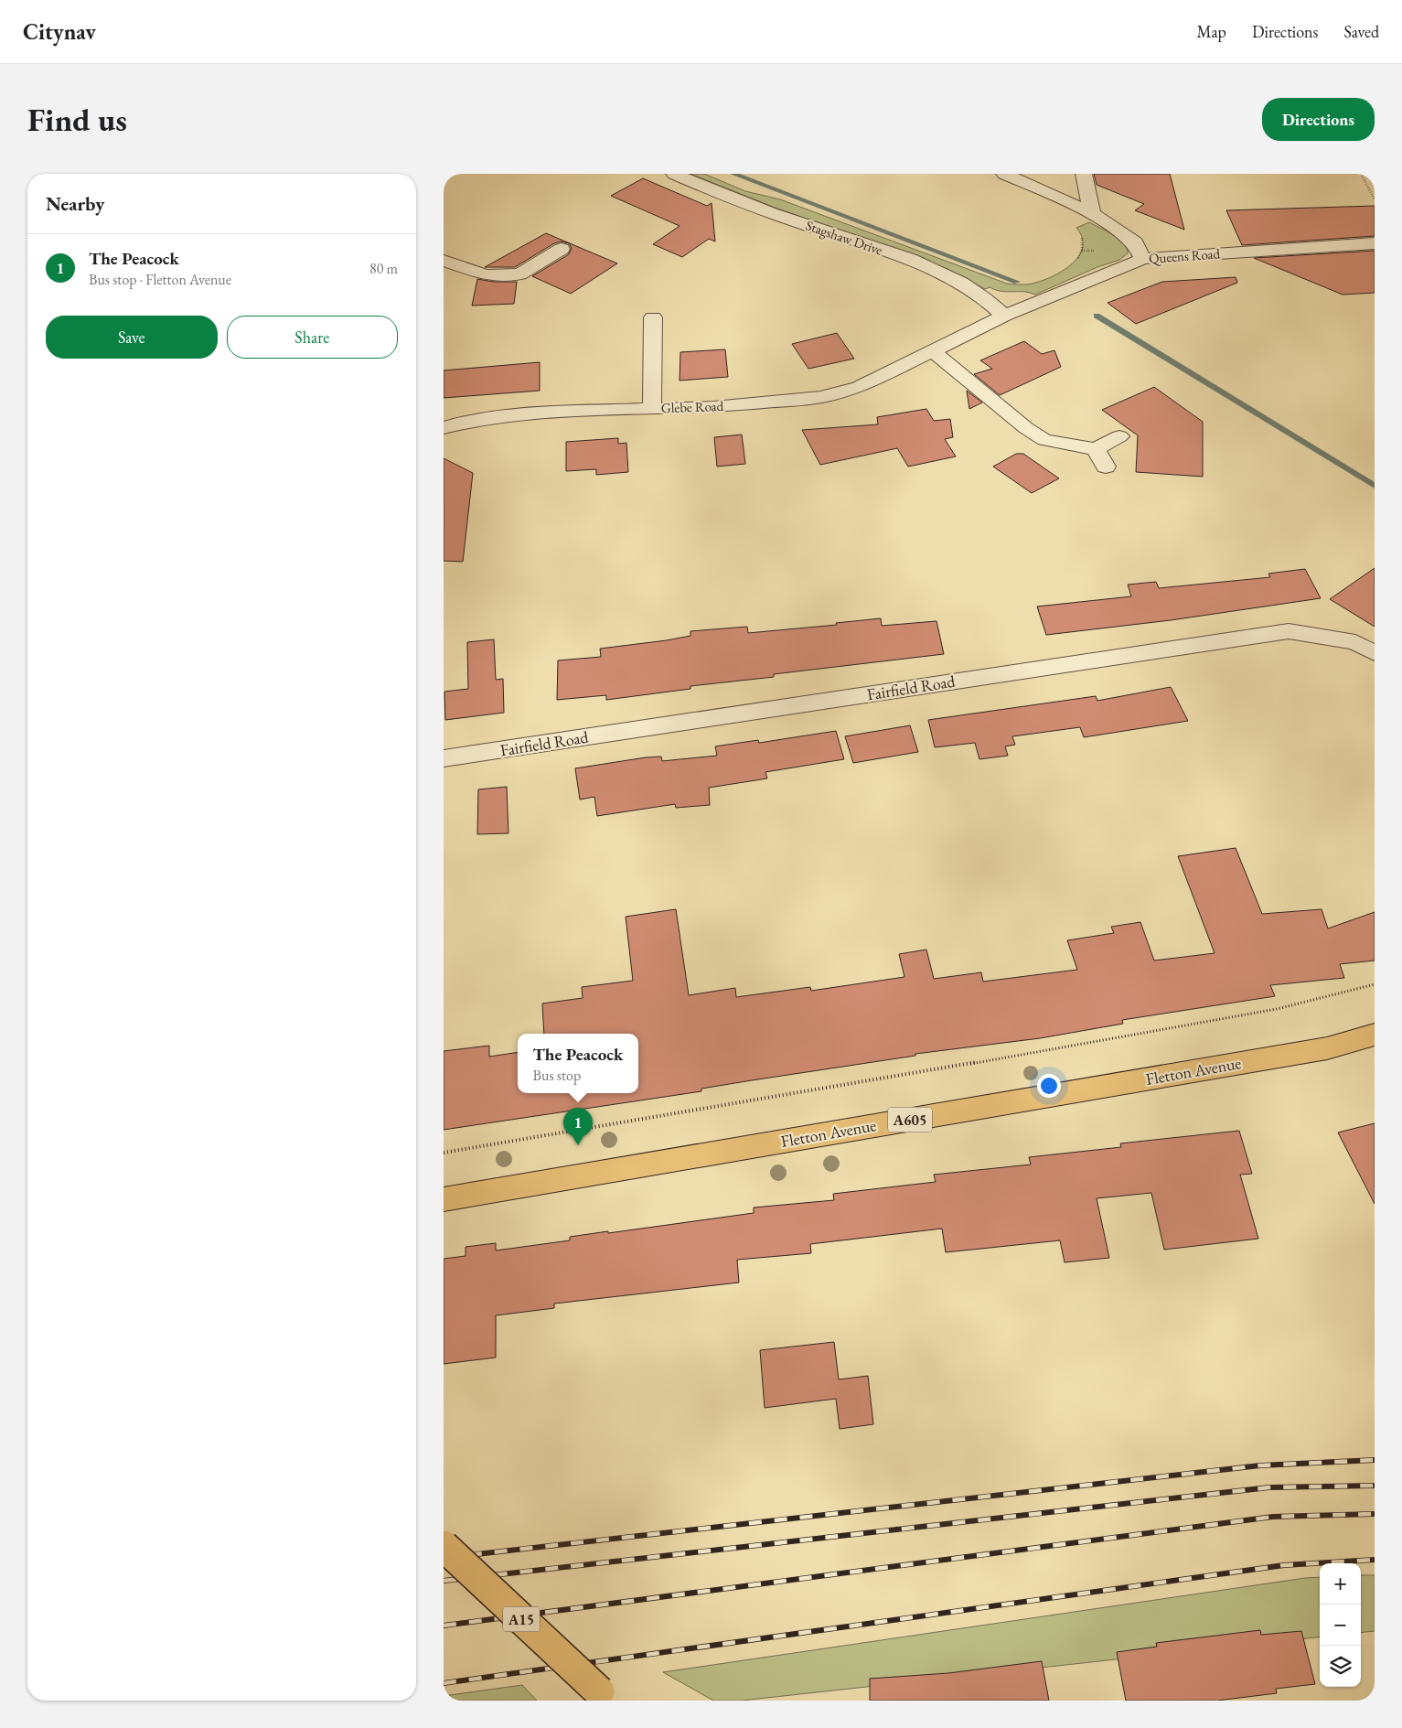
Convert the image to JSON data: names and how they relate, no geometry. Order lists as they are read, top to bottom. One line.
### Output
{"streets":{"main road":["Fletton Avenue","A605","A15"],"street":["Stagshaw Drive","Queens Road","Glebe Road","Fairfield Road"]},"crossings":[["Stagshaw Drive","Queens Road"],["Stagshaw Drive","Glebe Road"],["Queens Road","Glebe Road"]],"page":{"header":"Citynav","nav":["Map","Directions","Saved"],"buttons":["Directions",["Save","Share"]],"title":"Find us","heading":"Nearby","list":[{"mark":"1","name":"The Peacock","note":"Bus stop · Fletton Avenue","value":"80 m"}],"popup":["The Peacock","Bus stop"],"pins":"1","map_buttons":["+","−"]}}
